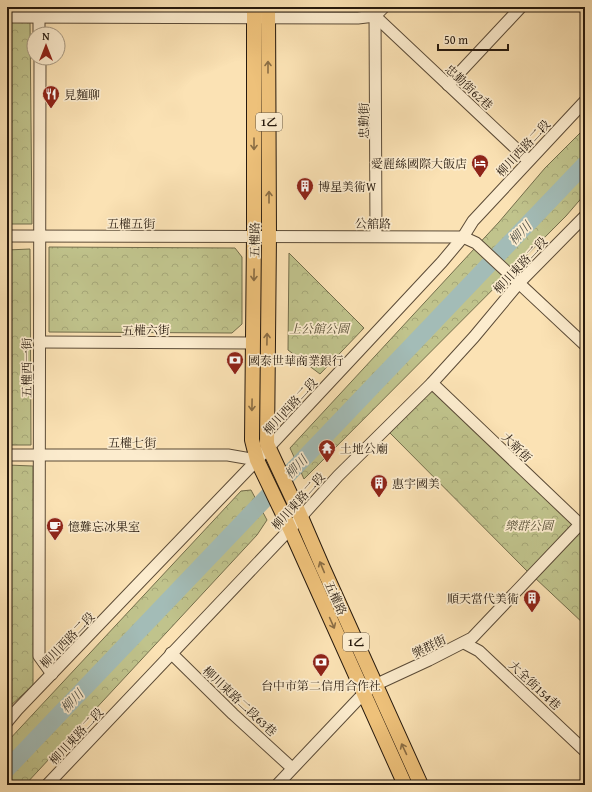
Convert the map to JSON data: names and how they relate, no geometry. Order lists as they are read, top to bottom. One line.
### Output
{"streets":{"main road":["1乙","五權路"],"street":["忠勤街62巷","忠勤街","柳川西路二段","五權五街","公舘路","柳川東路二段","五權六街","五權西一街","五權七街","大新街","樂群街","大全街154巷","柳川東路二段63巷"]},"crossings":[["忠勤街62巷","忠勤街"],["忠勤街62巷","柳川西路二段"],["忠勤街","公舘路"],["柳川西路二段","公舘路"],["柳川西路二段","五權路"],["柳川西路二段","五權西一街"],["柳川西路二段","五權七街"],["五權五街","公舘路"],["五權五街","五權路"],["五權五街","五權西一街"],["公舘路","五權路"],["公舘路","柳川東路二段"],["五權路","柳川東路二段"],["五權路","五權六街"],["五權路","五權七街"],["五權路","樂群街"],["柳川東路二段","大新街"],["柳川東路二段","柳川東路二段63巷"],["五權六街","五權西一街"],["五權西一街","五權七街"],["大新街","樂群街"],["樂群街","大全街154巷"],["樂群街","柳川東路二段63巷"]],"water":["柳川"],"parks":["上公館公園","樂群公園"],"places":{"restaurant":["見麵聊"],"hotel":["愛麗絲國際大飯店"],"building":["博星美術W","惠宇國美","順天當代美術"],"bank":["國泰世華商業銀行","台中市第二信用合作社"],"temple":["土地公廟"],"cafe":["憶難忘冰果室"]},"scale_bar":"50 m","north":"top"}
